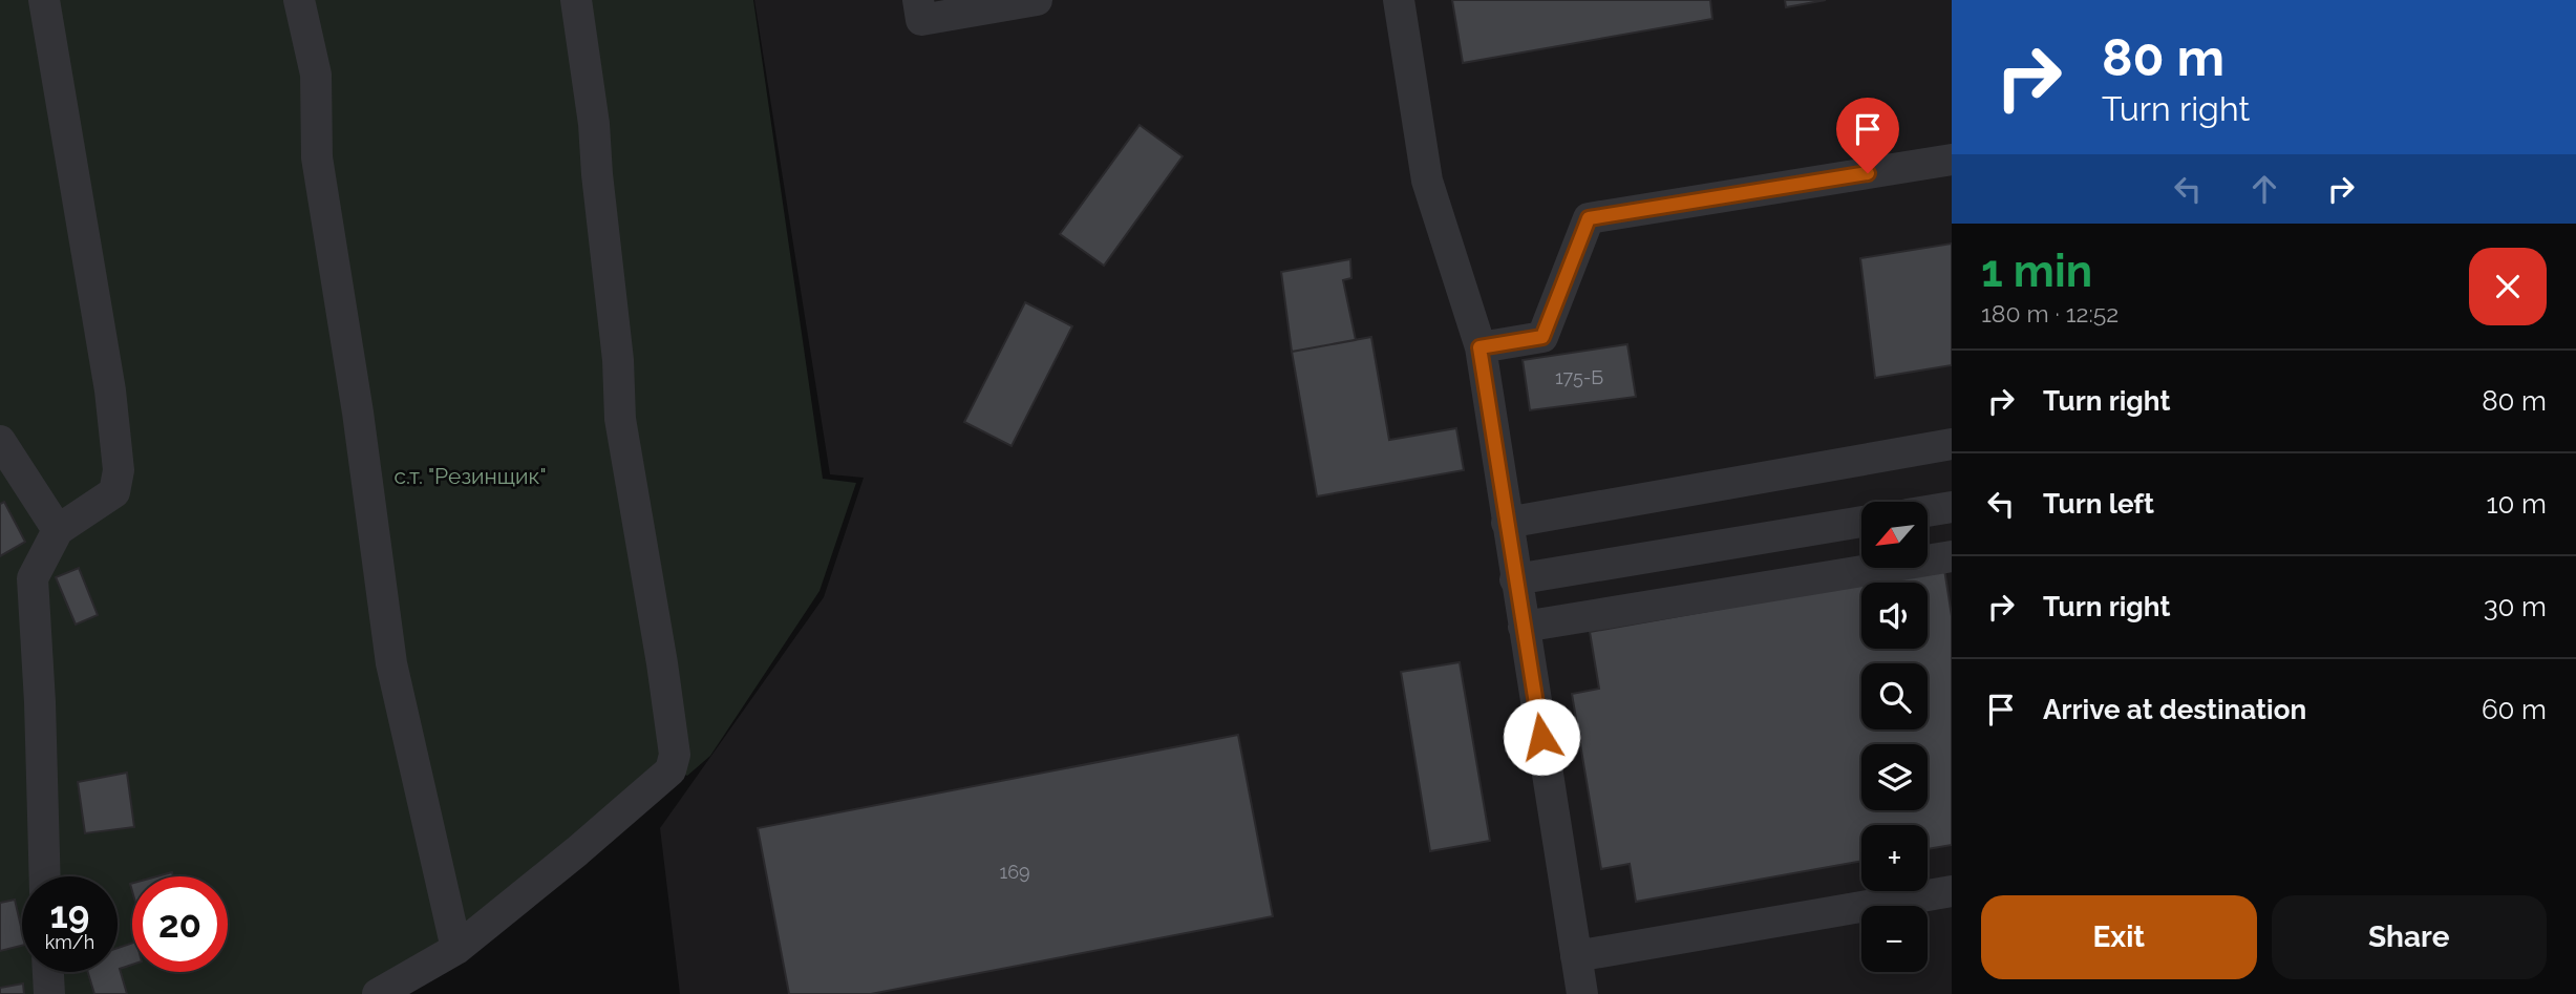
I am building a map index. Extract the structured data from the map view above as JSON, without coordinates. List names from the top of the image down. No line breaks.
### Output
{"parks":["с.т. \"Резинщик\""],"house_numbers":["175-Б","169"],"north":"bottom left","page":{"turn":["80 m","Turn right"],"heading":["1 min","180 m · 12:52"],"list":[{"name":"Turn right","value":"80 m"},{"name":"Turn left","value":"10 m"},{"name":"Turn right","value":"30 m"},{"name":"Arrive at destination","value":"60 m"}],"map_buttons":["+","−"],"speed":"19 km/h","limit":"20","buttons":["Exit","Share"]}}
